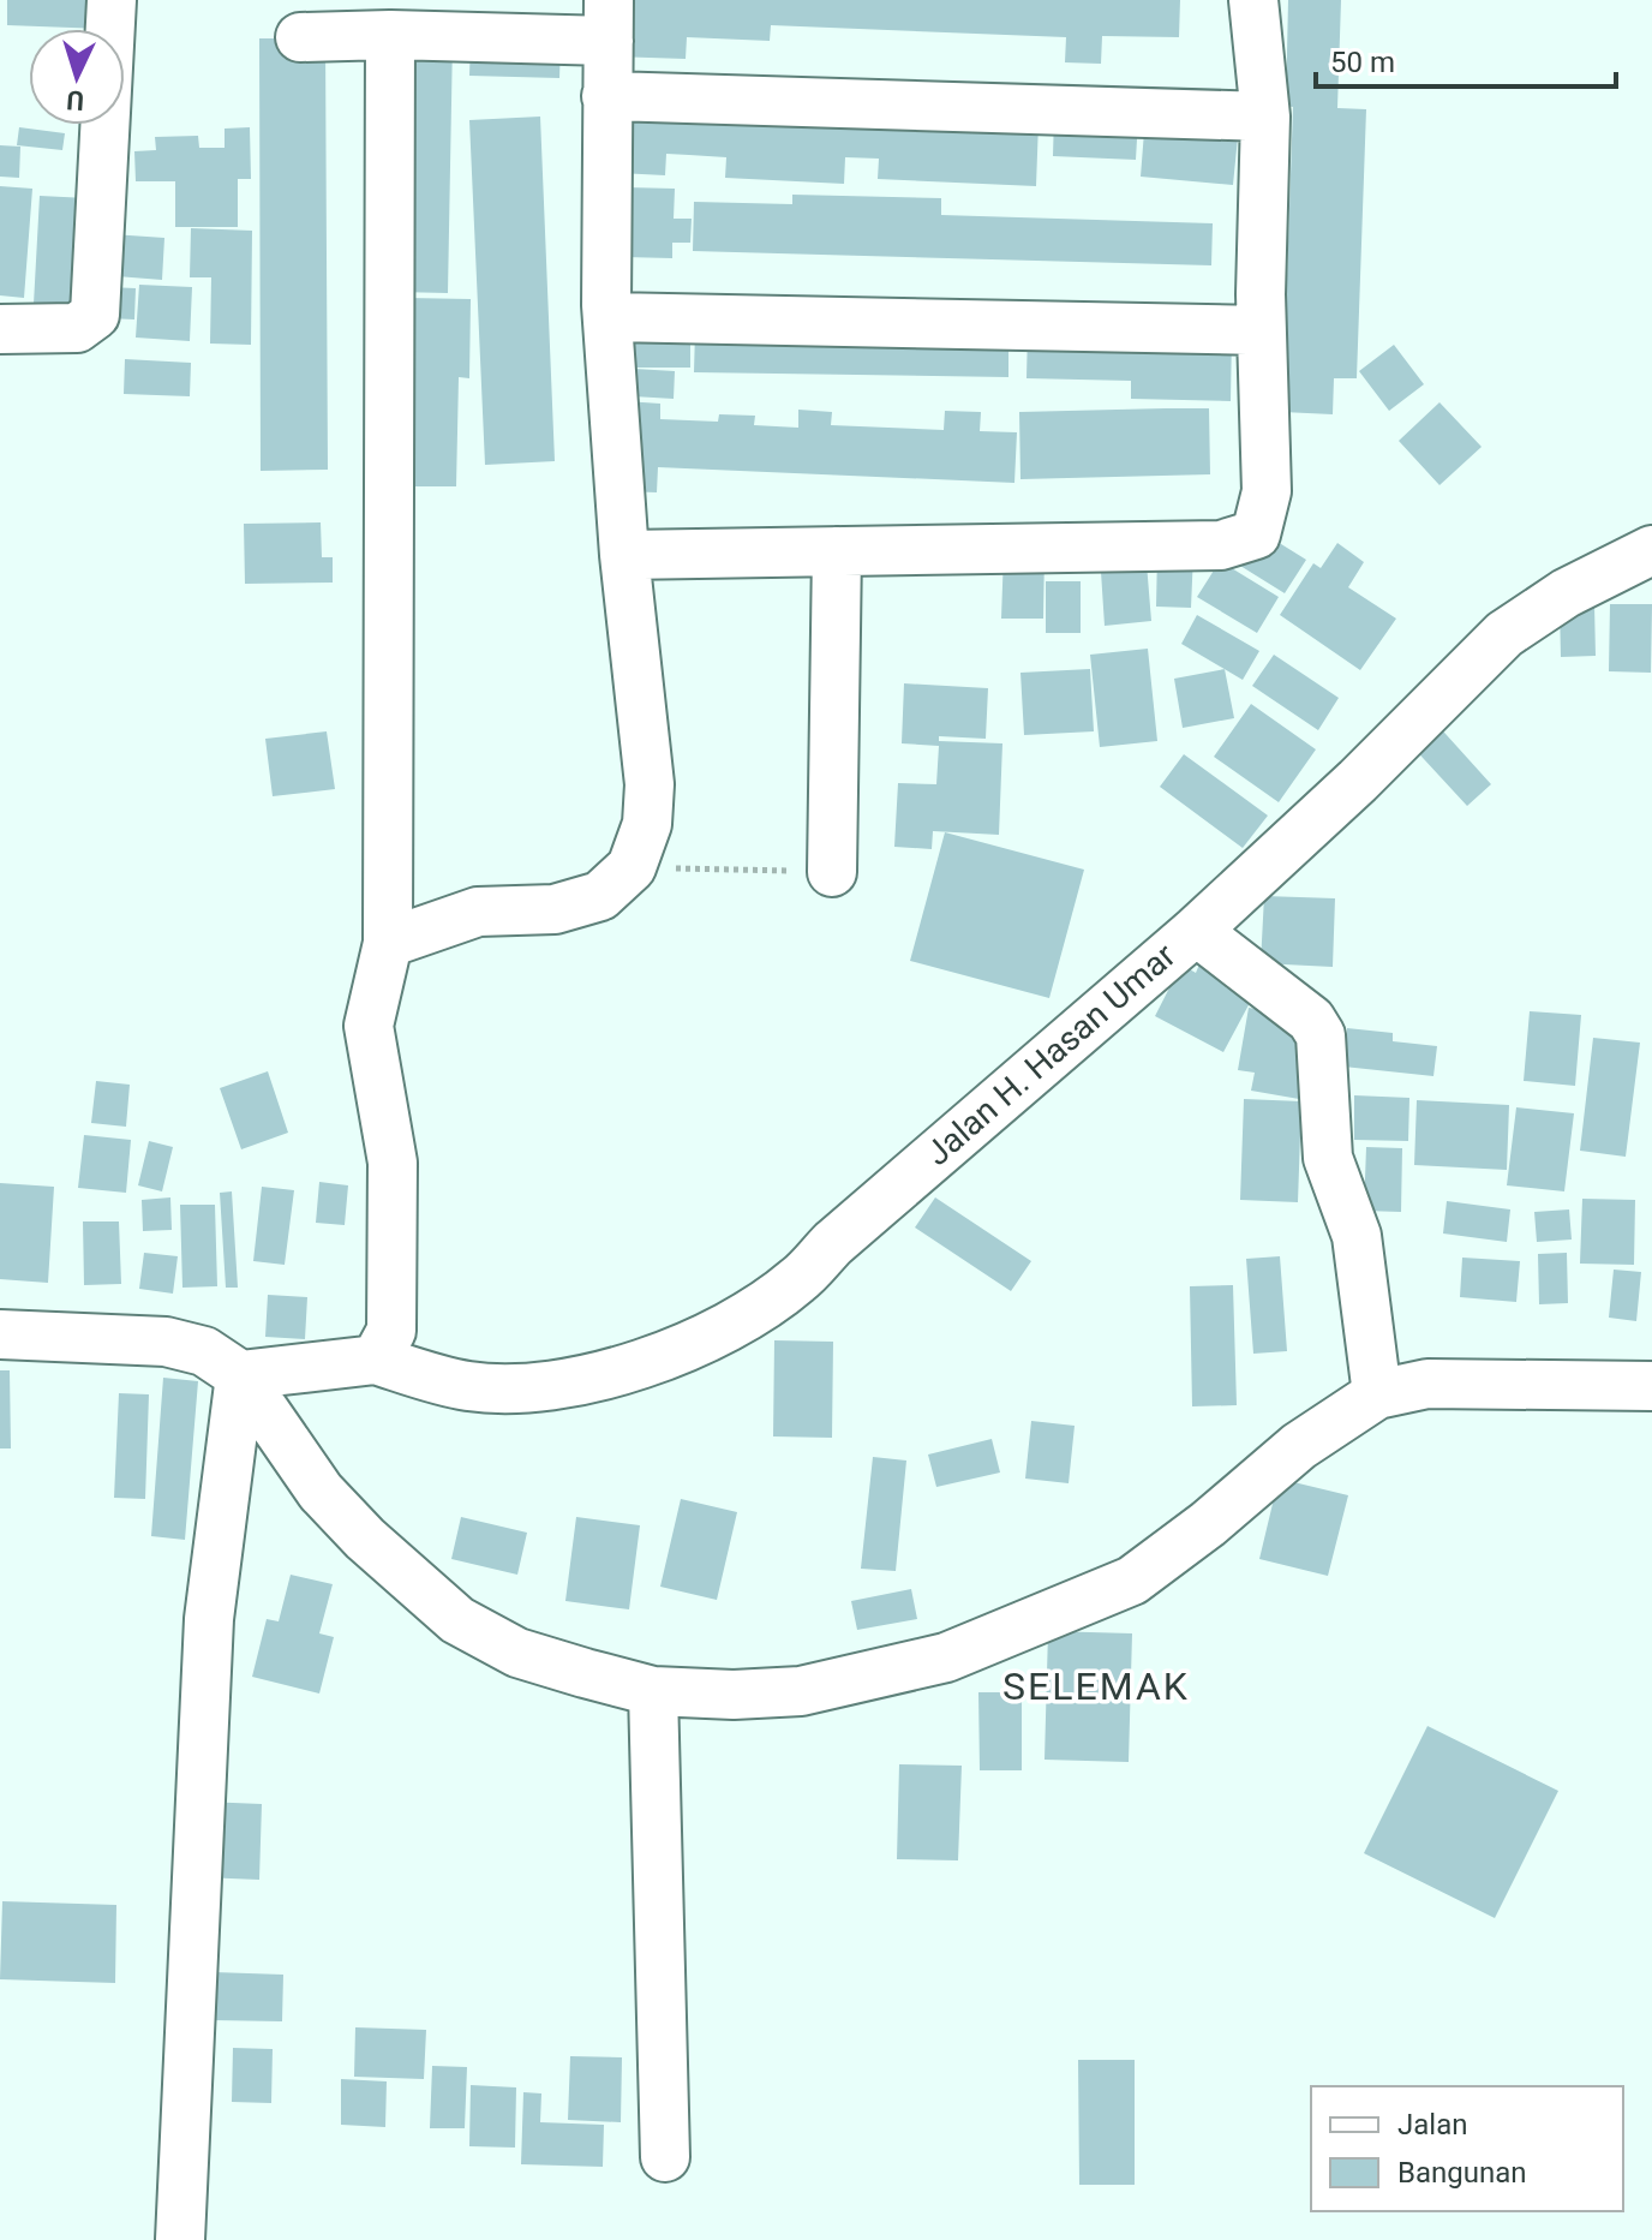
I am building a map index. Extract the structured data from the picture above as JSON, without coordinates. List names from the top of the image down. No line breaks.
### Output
{"streets":{"street":["Jalan H. Hasan Umar"]},"districts":["SELEMAK"],"legend":["Jalan","Bangunan"],"scale_bar":"50 m","north":"bottom"}
